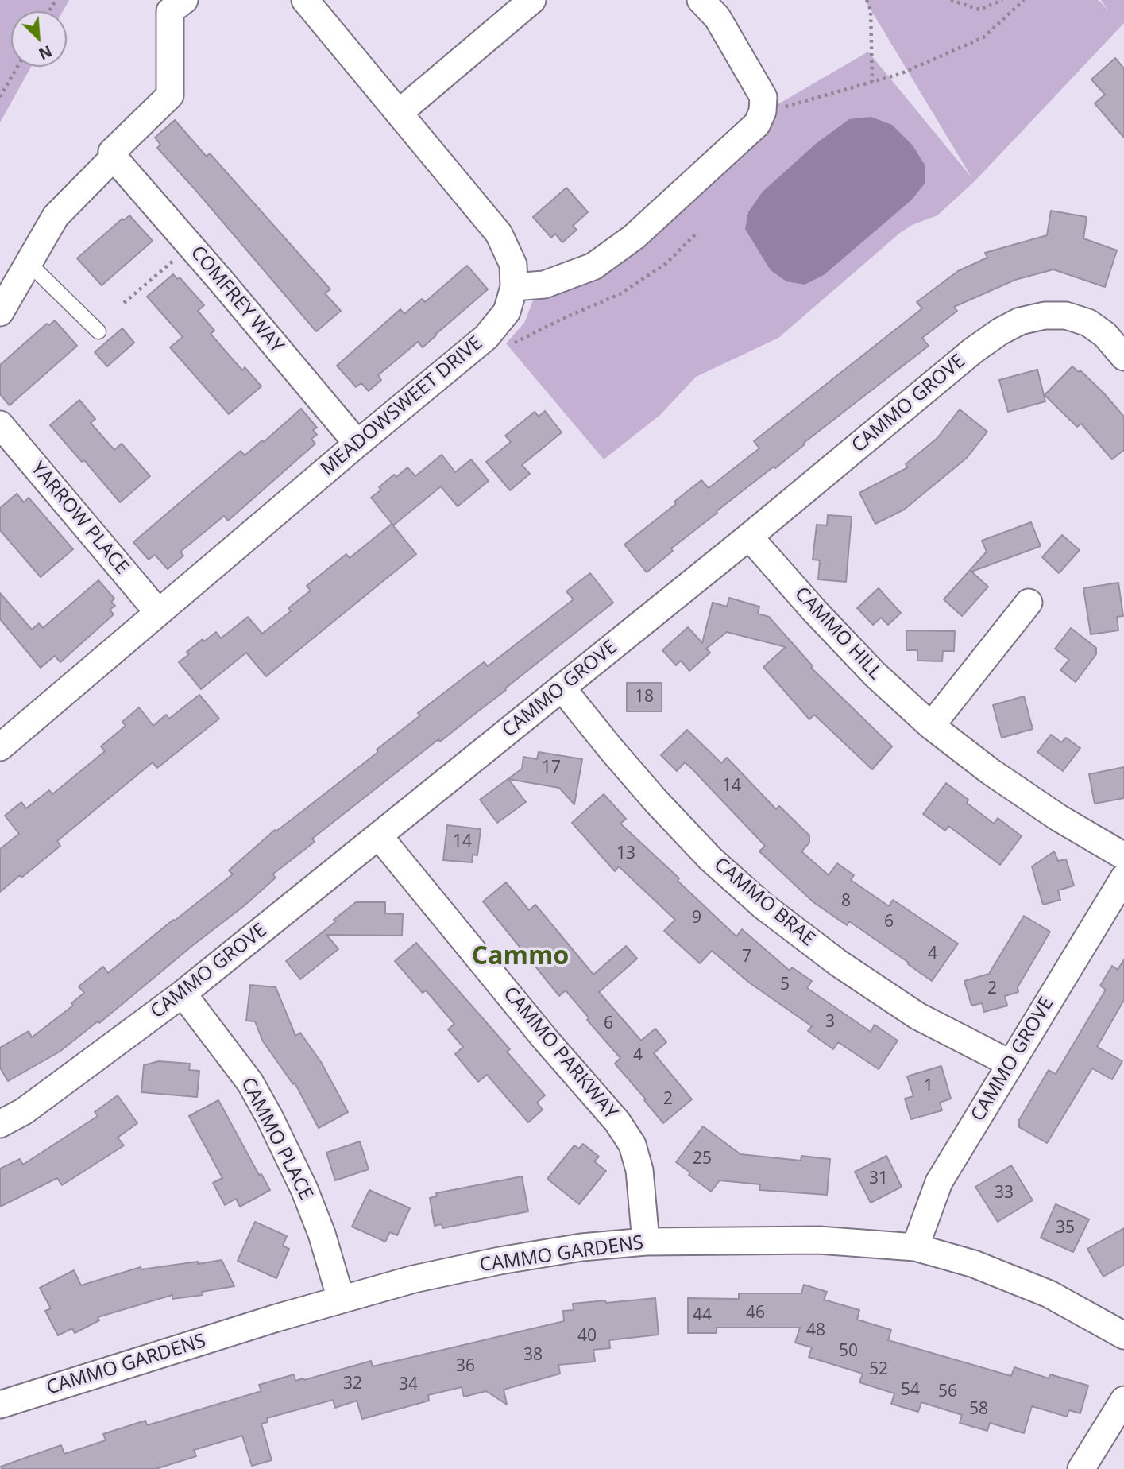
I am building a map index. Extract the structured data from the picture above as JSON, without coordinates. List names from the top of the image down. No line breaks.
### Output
{"streets":{"street":["COMFREY WAY","CAMMO GROVE","MEADOWSWEET DRIVE","YARROW PLACE","CAMMO HILL","CAMMO BRAE","CAMMO PARKWAY","CAMMO PLACE","CAMMO GARDENS"]},"crossings":[["COMFREY WAY","MEADOWSWEET DRIVE"],["CAMMO GROVE","CAMMO HILL"],["CAMMO GROVE","CAMMO BRAE"],["CAMMO GROVE","CAMMO PARKWAY"],["CAMMO GROVE","CAMMO PLACE"],["CAMMO GROVE","CAMMO GARDENS"],["MEADOWSWEET DRIVE","YARROW PLACE"],["CAMMO PARKWAY","CAMMO GARDENS"],["CAMMO PLACE","CAMMO GARDENS"]],"districts":["Cammo"],"house_numbers":["18","17","14","14","13","8","9","6","4","7","5","2","3","6","4","1","2","25","31","33","35","46","44","48","40","50","38","36","52","32","34","54","56","58"],"north":"bottom right"}
